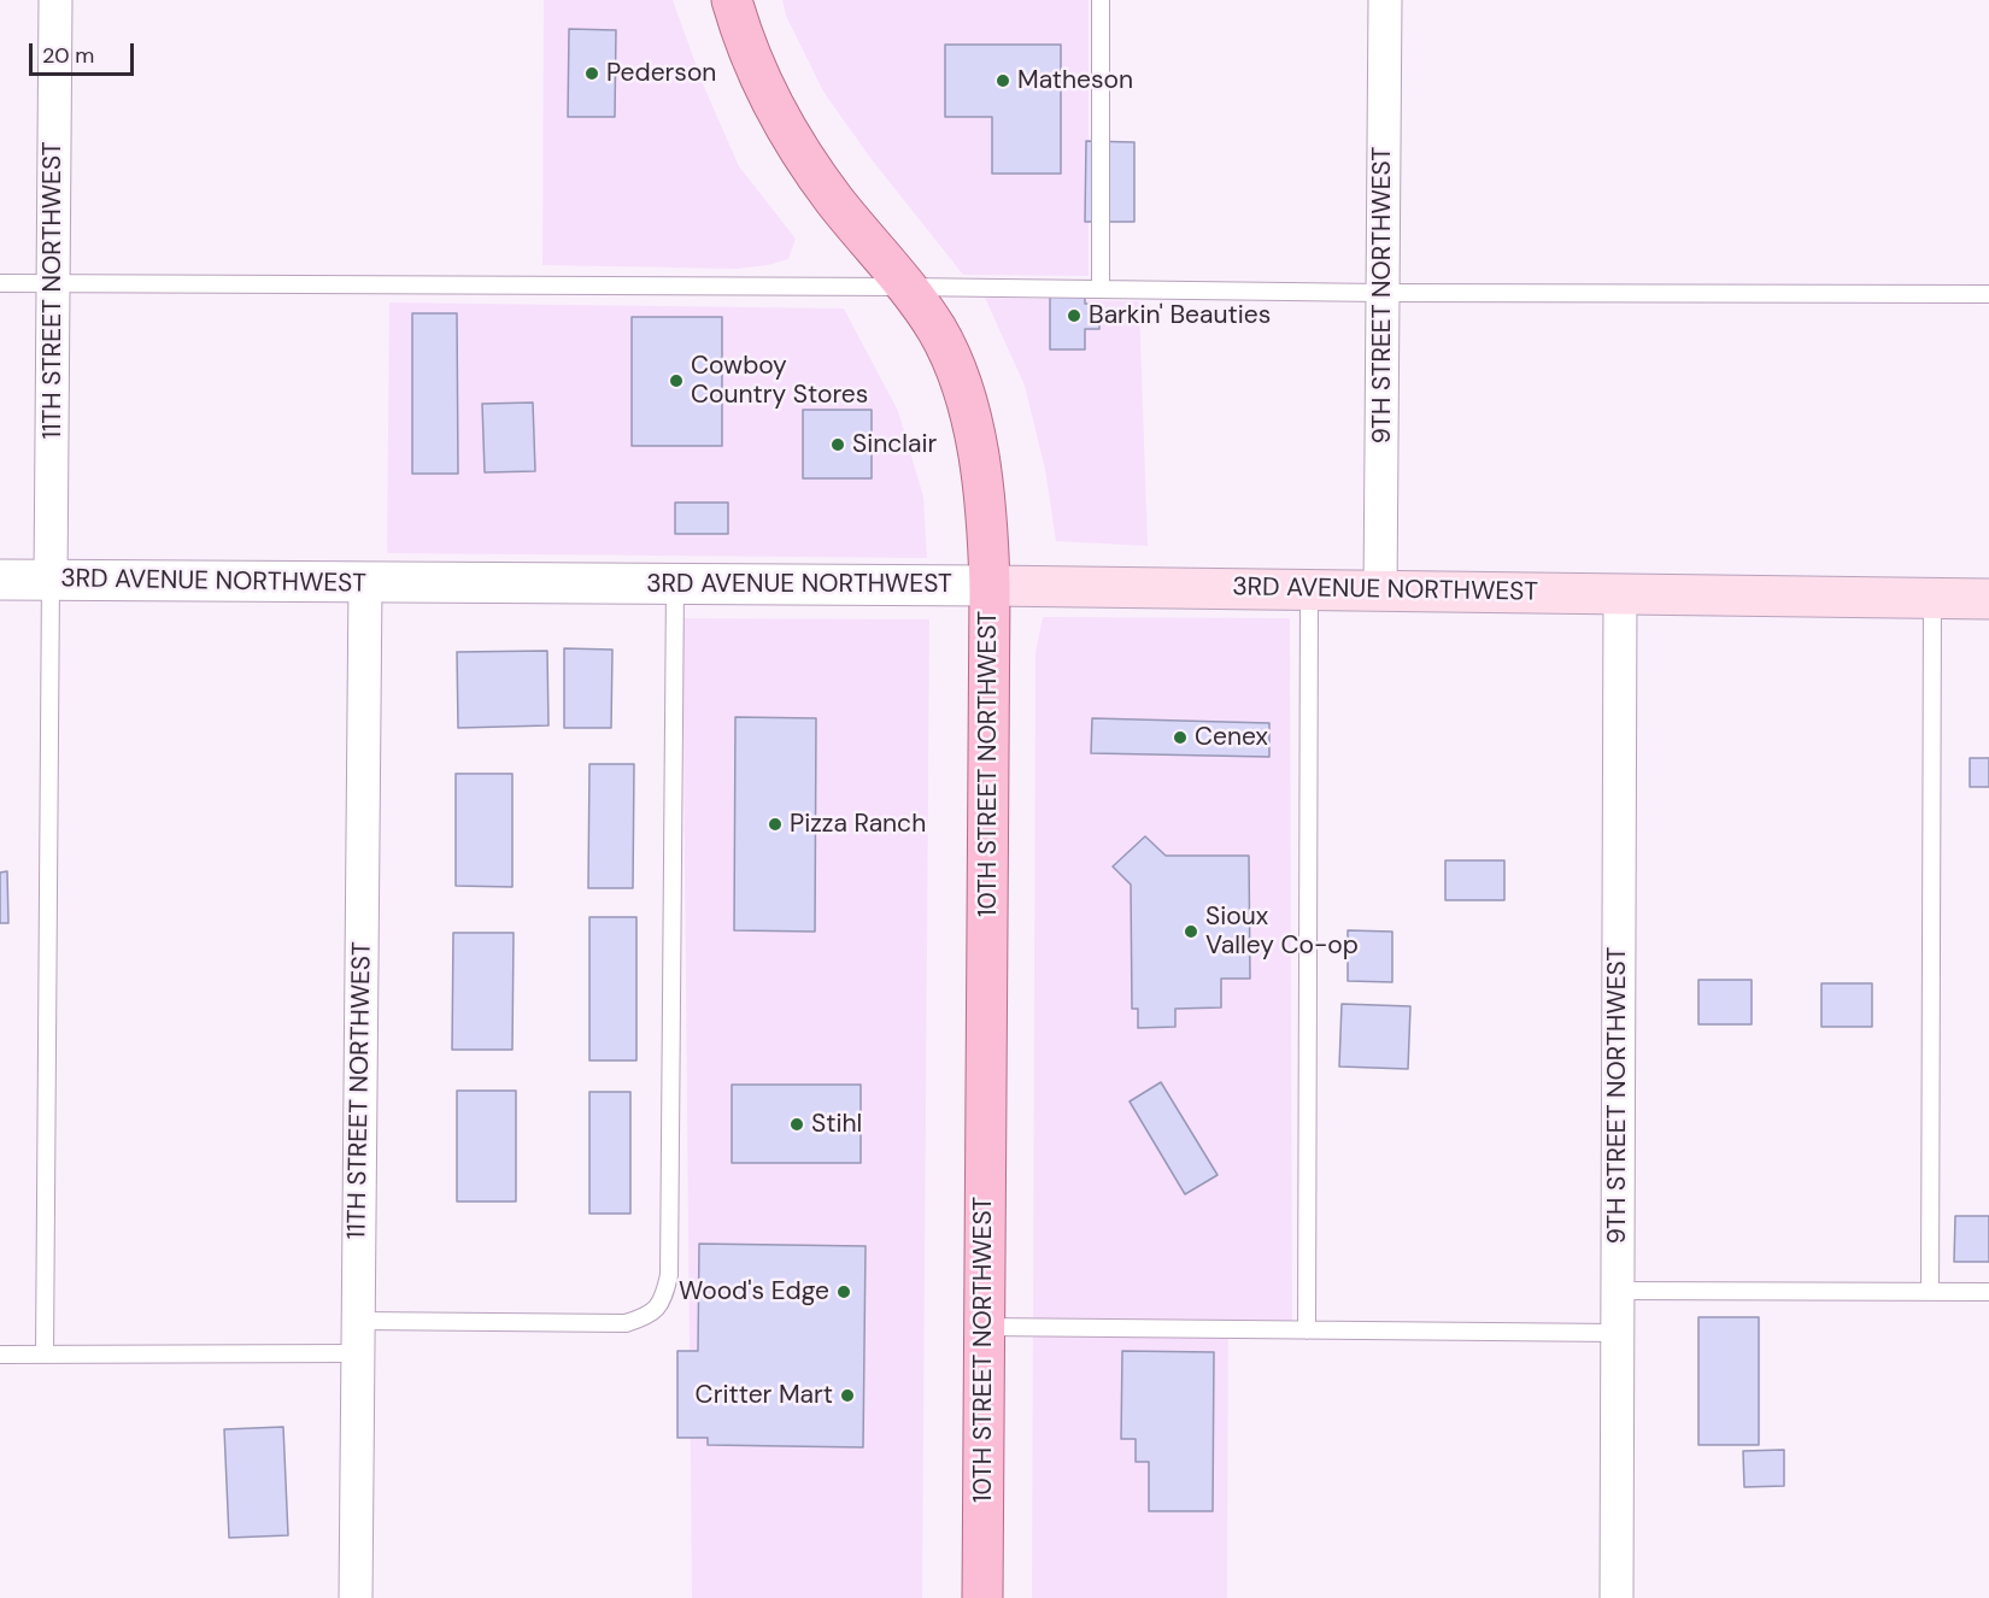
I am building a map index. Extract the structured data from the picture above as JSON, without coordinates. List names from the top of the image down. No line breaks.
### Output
{"streets":{"main road":["3RD AVENUE NORTHWEST","10TH STREET NORTHWEST"],"street":["11TH STREET NORTHWEST","9TH STREET NORTHWEST"]},"crossings":[["11TH STREET NORTHWEST","3RD AVENUE NORTHWEST"],["9TH STREET NORTHWEST","3RD AVENUE NORTHWEST"],["3RD AVENUE NORTHWEST","10TH STREET NORTHWEST"]],"places":["Pederson","Matheson","Barkin' Beauties","Cowboy Country Stores","Sinclair","Cenex","Pizza Ranch","Sioux Valley Co-op","Stihl","Wood's Edge","Critter Mart"],"scale_bar":"20 m"}
